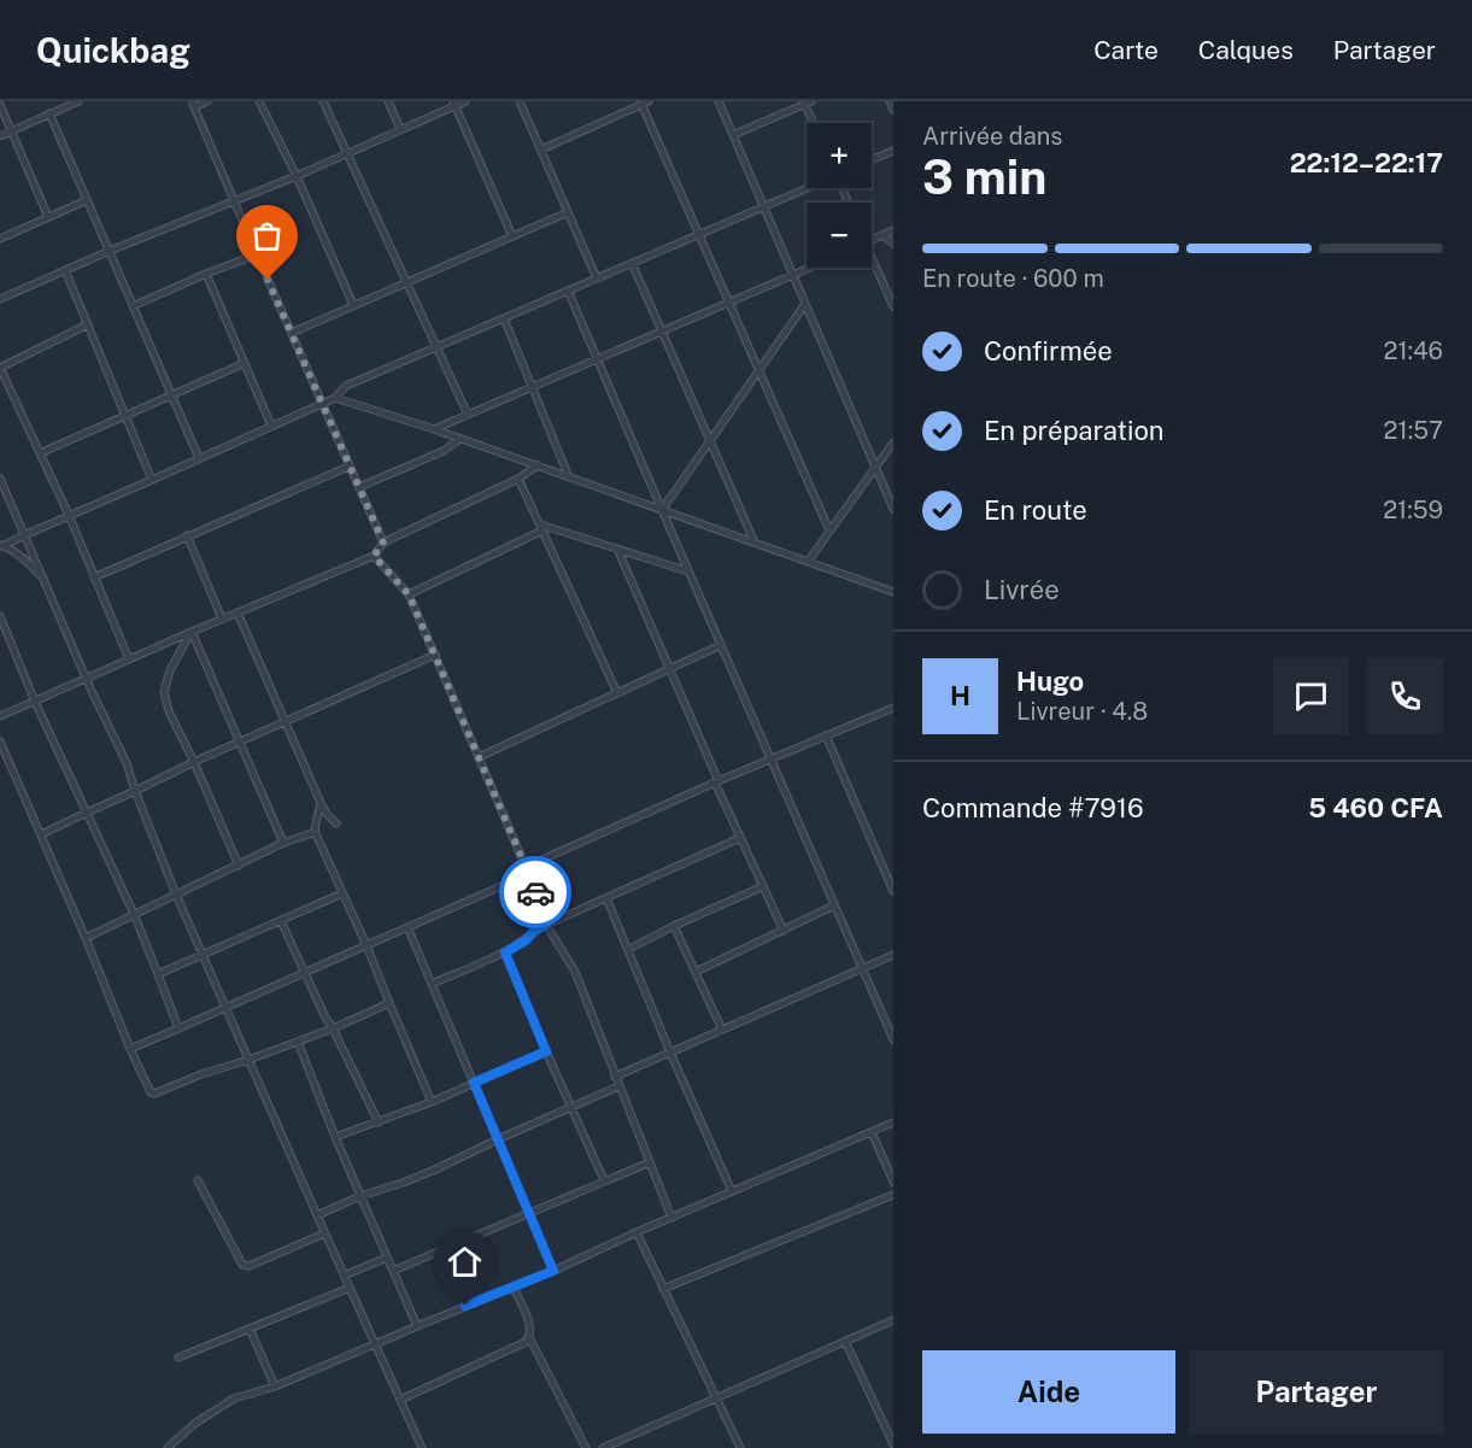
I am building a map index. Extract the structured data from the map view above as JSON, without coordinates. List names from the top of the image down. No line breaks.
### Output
{"page":{"header":"Quickbag","nav":["Carte","Calques","Partager"],"heading":["3 min","Arrivée dans","22:12–22:17"],"panel":["Hugo","Livreur · 4.8","Commande #7916","5 460 CFA"],"map_buttons":["+","−"],"bar":"En route · 600 m","list":[["Confirmée","21:46"],["En préparation","21:57"],["En route","21:59"],"Livrée"],"round":"H","buttons":["Aide","Partager"]}}
